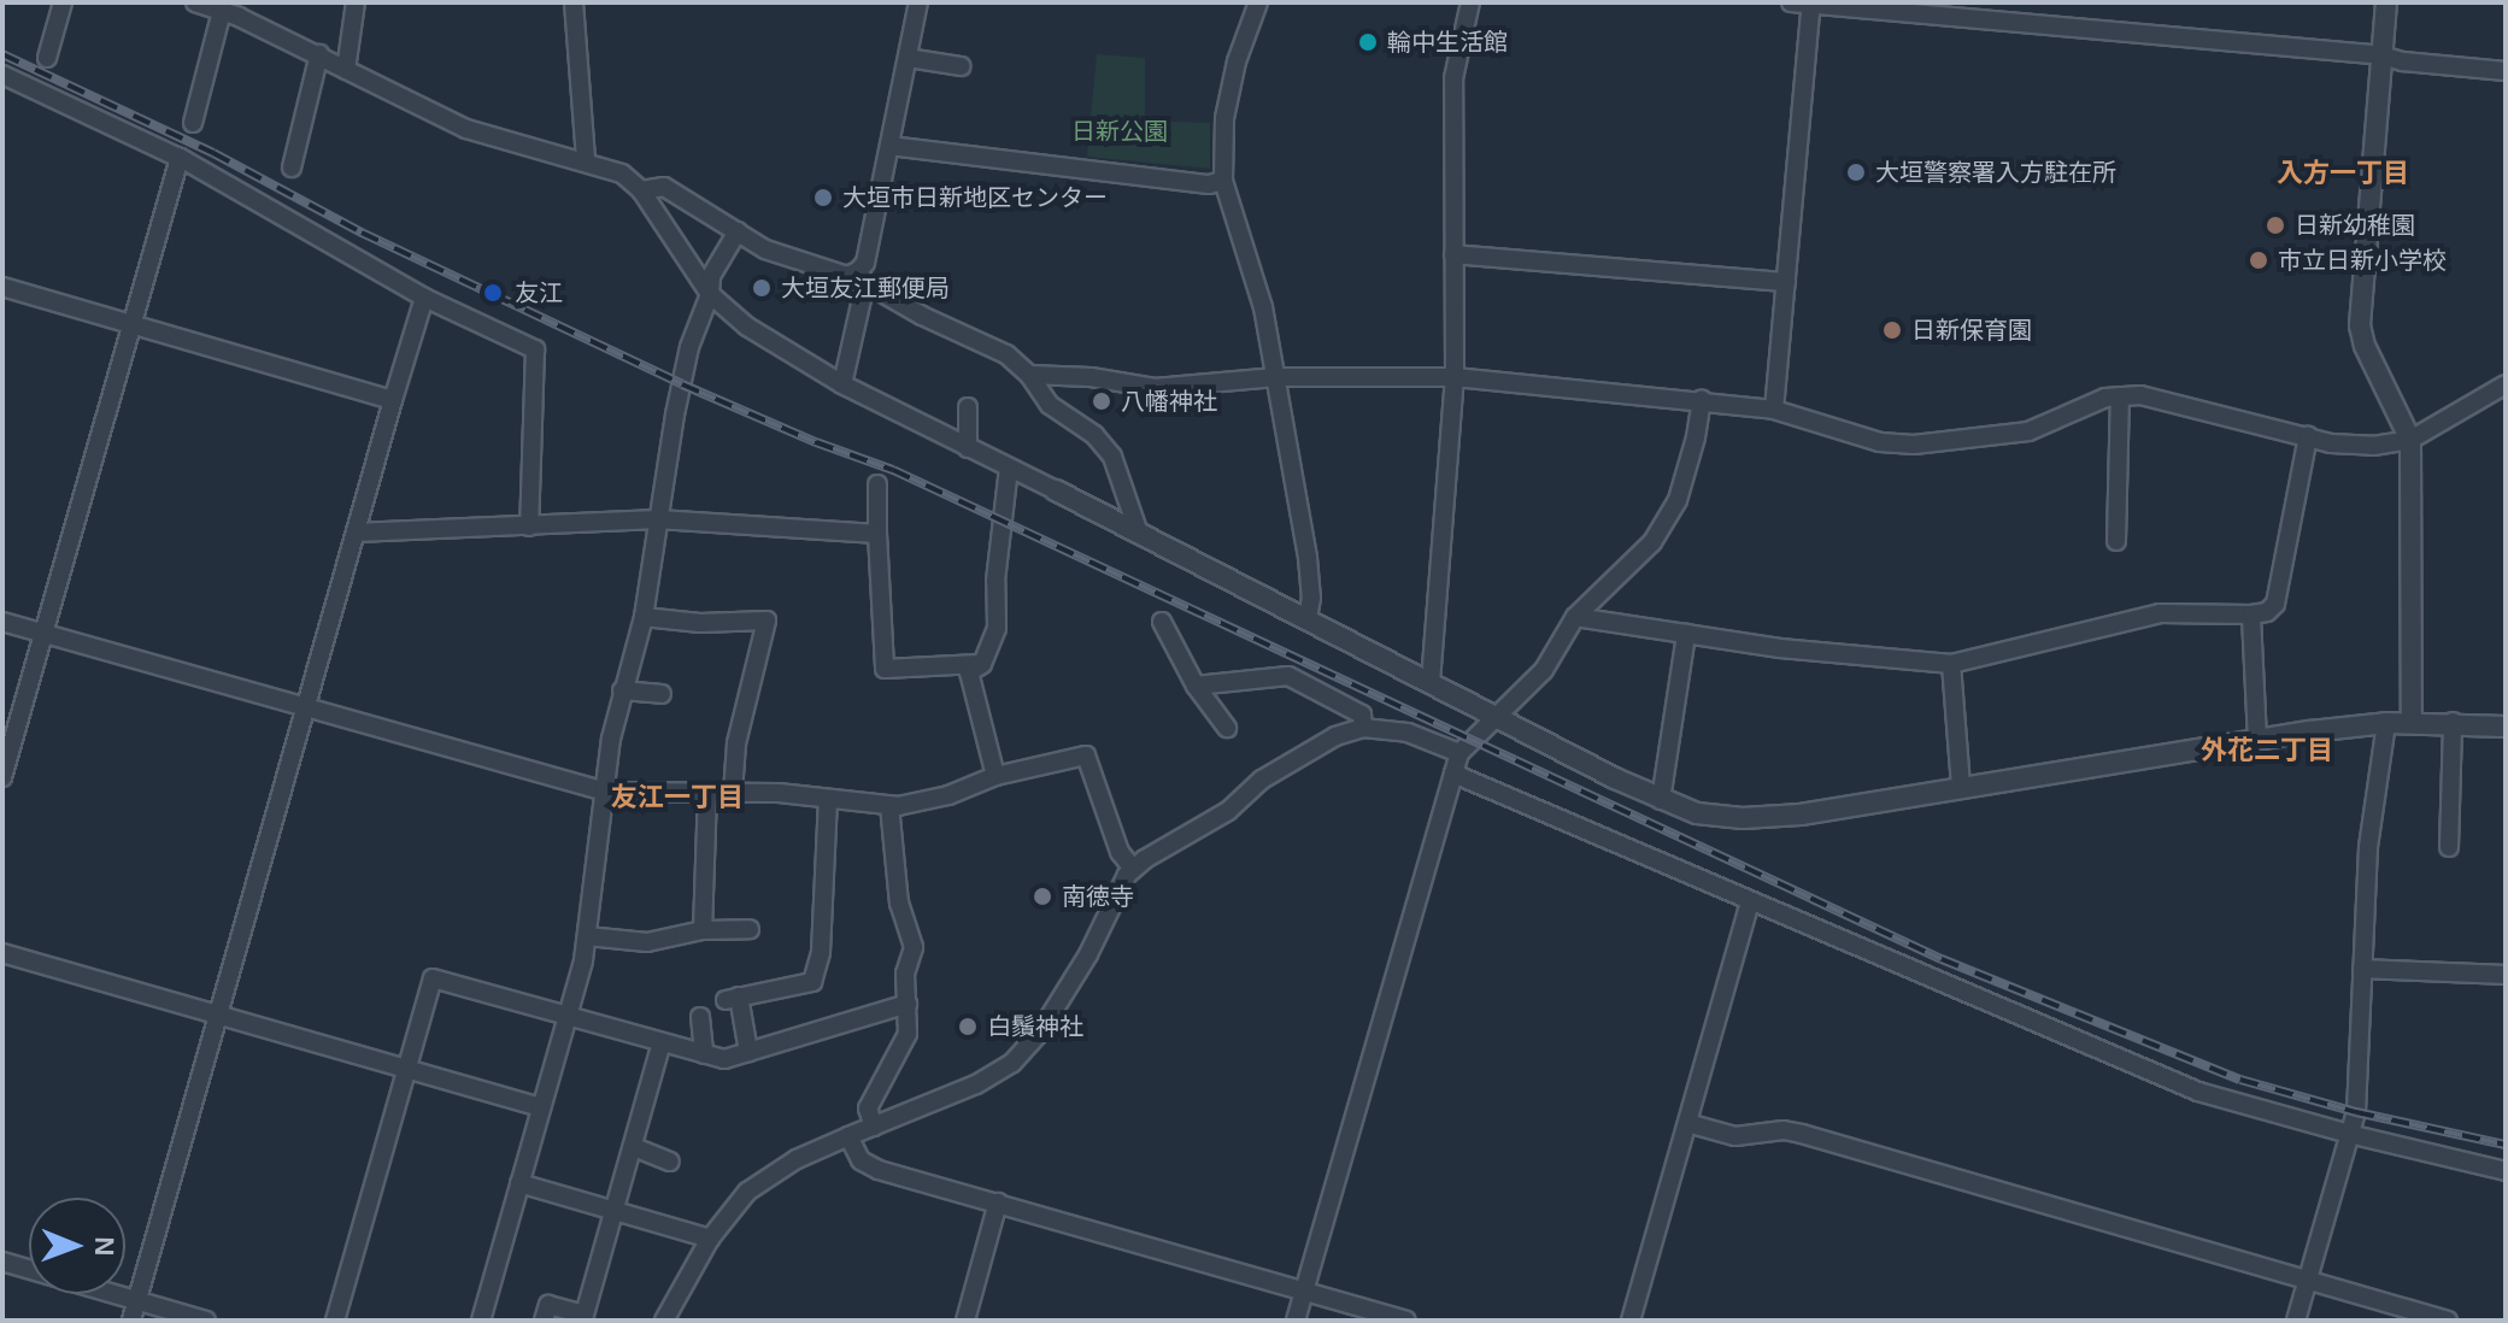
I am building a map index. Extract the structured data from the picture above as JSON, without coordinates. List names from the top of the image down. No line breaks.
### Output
{"districts":["入方一丁目","外花二丁目","友江一丁目"],"parks":["日新公園"],"places":["輪中生活館","大垣警察署入方駐在所","大垣市日新地区センター","日新幼稚園","市立日新小学校","大垣友江郵便局","友江","日新保育園","八幡神社","南徳寺","白鬚神社"],"north":"right"}
